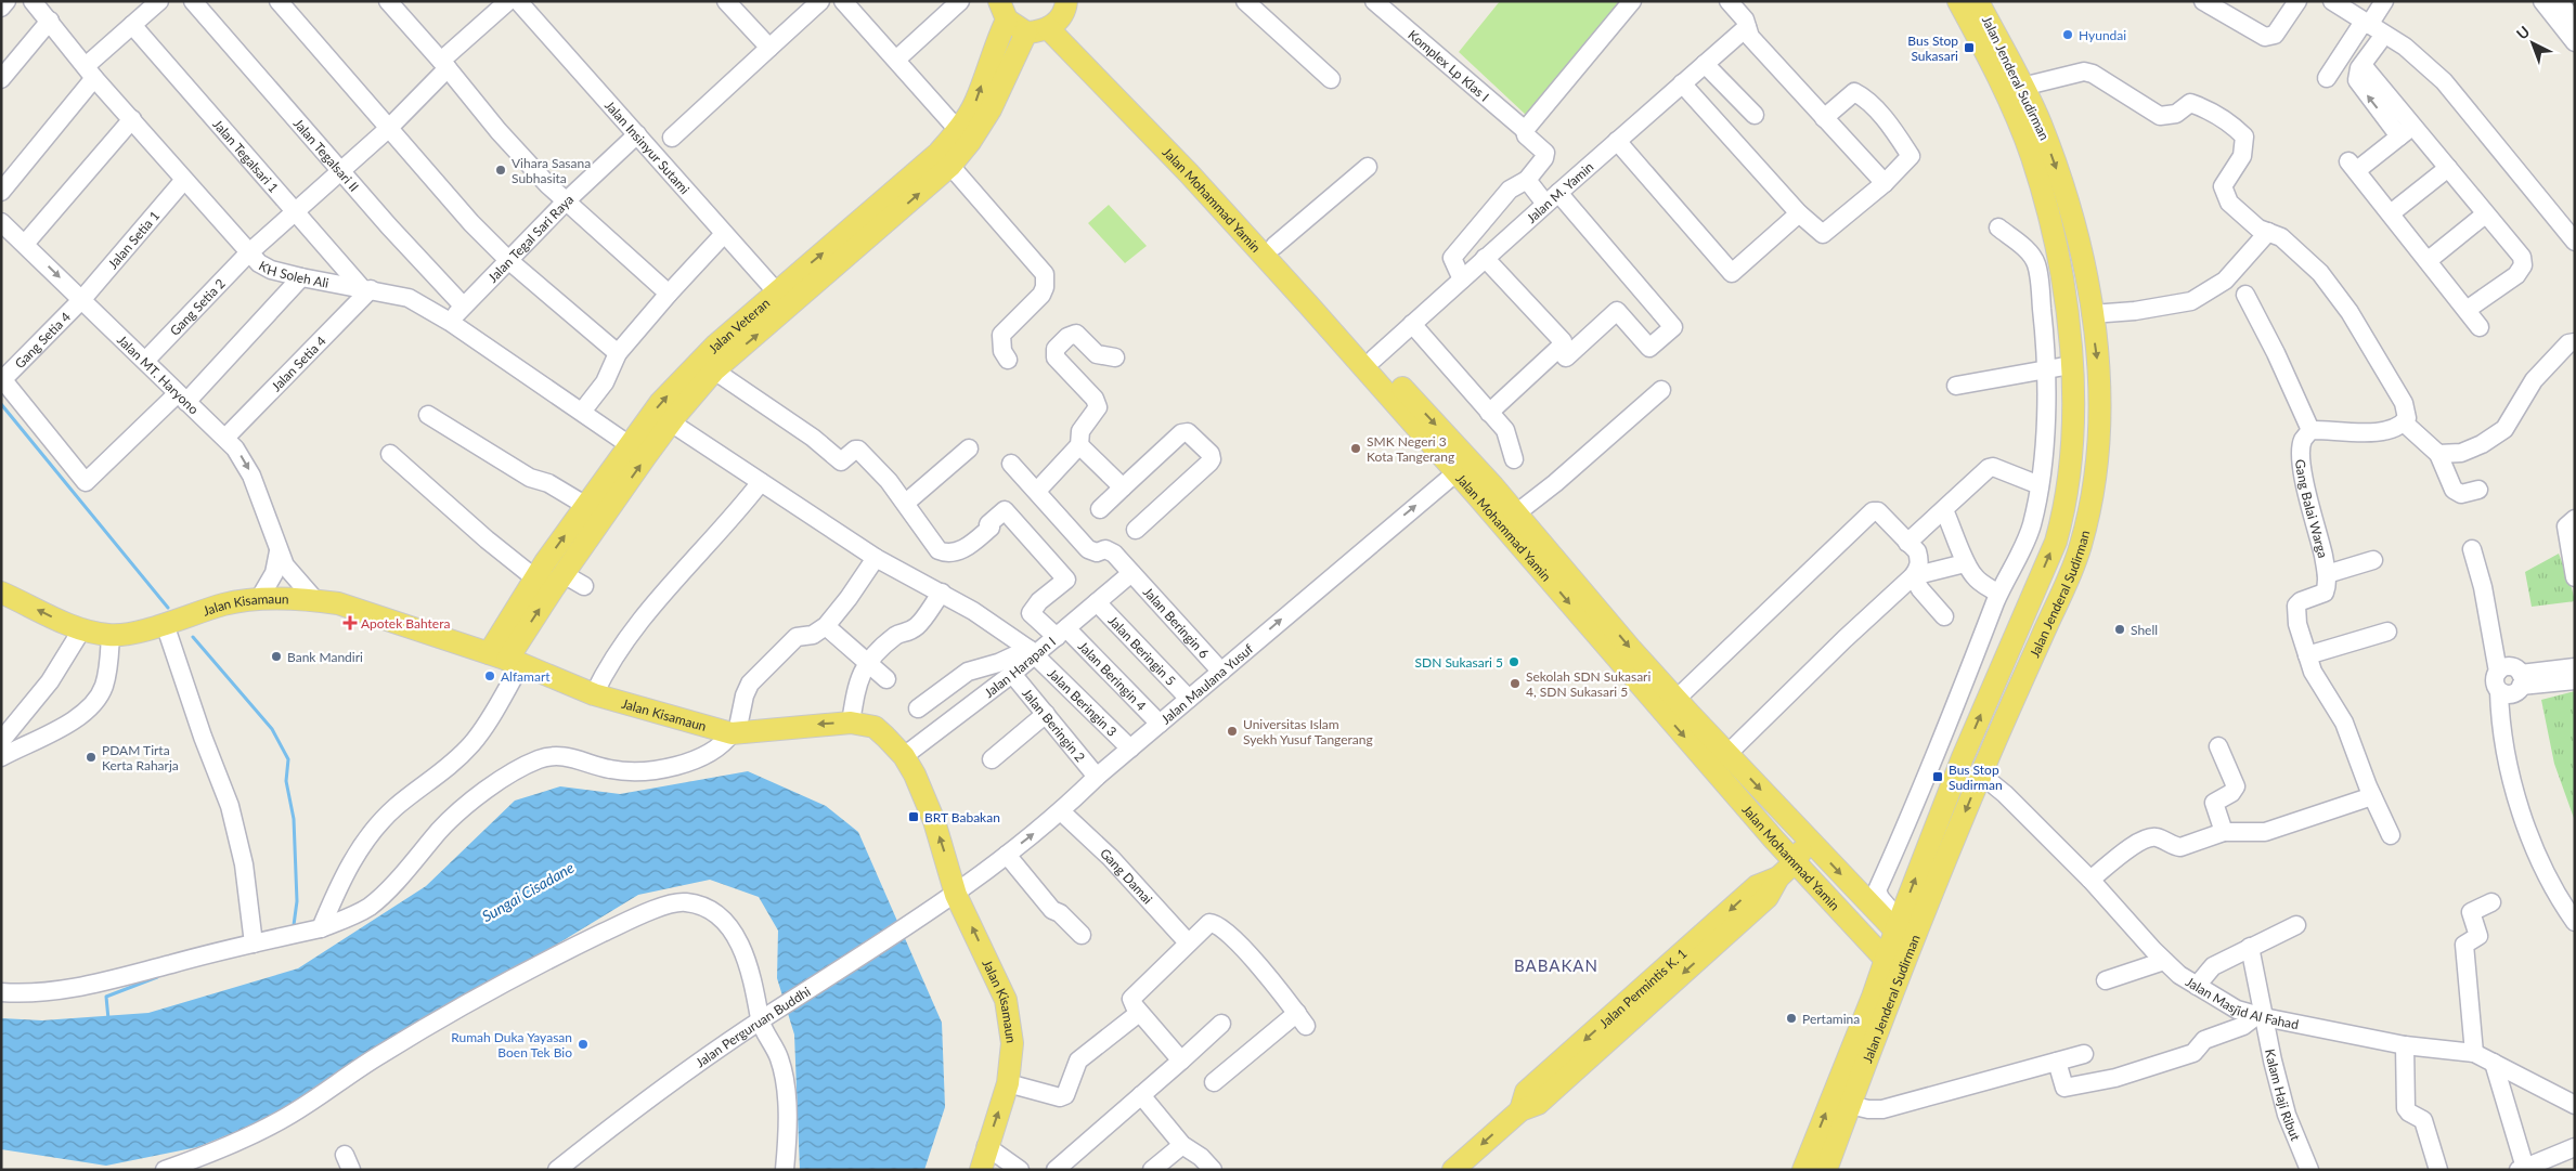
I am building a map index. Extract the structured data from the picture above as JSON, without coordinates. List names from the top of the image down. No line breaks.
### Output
{"streets":{"main road":["Jalan Jenderal Sudirman","Jalan Mohammad Yamin","Jalan Veteran","Jalan Kisamaun","Jalan Permintis K. 1"],"street":["Komplex Lp Klas I","Jalan Insinyur Sutami","Jalan Tegalsari II","Jalan Tegalsari 1","Jalan M. Yamin","Jalan Tegal Sari Raya","Jalan Setia 1","KH Soleh Ali","Gang Setia 2","Gang Setia 4","Jalan Setia 4","Jalan MT. Haryono","Gang Balai Warga","Jalan Beringin 6","Jalan Beringin 5","Jalan Harapan I","Jalan Beringin 4","Jalan Maulana Yusuf","Jalan Beringin 3","Jalan Beringin 2","Gang Damai","Jalan Masjid Al Fahad","Jalan Perguruan Buddhi","Kalam Haji Ribut"]},"crossings":[["Jalan Jenderal Sudirman","Jalan Mohammad Yamin"],["Jalan Jenderal Sudirman","Jalan Masjid Al Fahad"],["Jalan Insinyur Sutami","Jalan Tegal Sari Raya"],["Jalan Insinyur Sutami","Jalan Veteran"],["Jalan Tegalsari II","Jalan Tegal Sari Raya"],["Jalan Tegalsari II","Gang Setia 2"],["Jalan Tegalsari 1","KH Soleh Ali"],["Jalan Tegalsari 1","Gang Setia 2"],["Jalan Tegalsari 1","Jalan Setia 4"],["Jalan M. Yamin","Jalan Mohammad Yamin"],["Jalan Mohammad Yamin","Jalan Maulana Yusuf"],["Jalan Mohammad Yamin","Jalan Permintis K. 1"],["Jalan Tegal Sari Raya","KH Soleh Ali"],["Jalan Setia 1","KH Soleh Ali"],["Jalan Setia 1","Gang Setia 4"],["Jalan Setia 1","Jalan MT. Haryono"],["KH Soleh Ali","Gang Setia 2"],["KH Soleh Ali","Jalan Veteran"],["KH Soleh Ali","Jalan Setia 4"],["Gang Setia 2","Jalan MT. Haryono"],["Jalan Veteran","Jalan Kisamaun"],["Jalan Veteran","Jalan Beringin 3"],["Gang Setia 4","Jalan MT. Haryono"],["Jalan Setia 4","Jalan MT. Haryono"],["Jalan MT. Haryono","Jalan Kisamaun"],["Jalan Kisamaun","Jalan Harapan I"],["Jalan Kisamaun","Jalan Maulana Yusuf"],["Jalan Kisamaun","Jalan Perguruan Buddhi"],["Jalan Beringin 6","Jalan Harapan I"],["Jalan Beringin 6","Jalan Maulana Yusuf"],["Jalan Beringin 5","Jalan Harapan I"],["Jalan Beringin 5","Jalan Maulana Yusuf"],["Jalan Harapan I","Jalan Beringin 4"],["Jalan Harapan I","Jalan Beringin 3"],["Jalan Harapan I","Jalan Beringin 2"],["Jalan Beringin 4","Jalan Maulana Yusuf"],["Jalan Maulana Yusuf","Jalan Beringin 3"],["Jalan Maulana Yusuf","Jalan Beringin 2"],["Jalan Maulana Yusuf","Gang Damai"],["Jalan Maulana Yusuf","Jalan Perguruan Buddhi"],["Jalan Masjid Al Fahad","Kalam Haji Ribut"]],"one_way":["Jalan Mohammad Yamin","Jalan MT. Haryono","Jalan Kisamaun","Jalan Maulana Yusuf","Jalan Permintis K. 1"],"districts":["BABAKAN"],"water":["Sungai Cisadane"],"places":{"other":["Hyundai","Vihara Sasana Subhasita","SMK Negeri 3 Kota Tangerang","Shell","Bank Mandiri","SDN Sukasari 5","Alfamart","Sekolah SDN Sukasari 4, SDN Sukasari 5","Universitas Islam Syekh Yusuf Tangerang","PDAM Tirta Kerta Raharja","Pertamina","Rumah Duka Yayasan Boen Tek Bio"],"transit":["Bus Stop Sukasari","Bus Stop Sudirman","BRT Babakan"],"health":["Apotek Bahtera"]},"north":"top left"}
